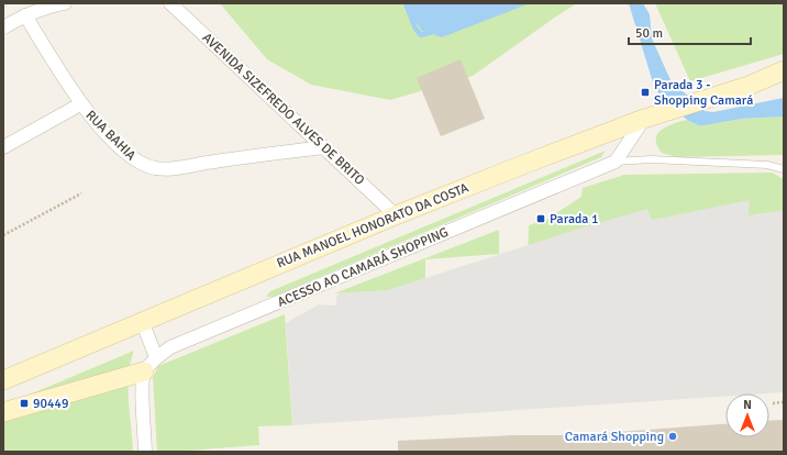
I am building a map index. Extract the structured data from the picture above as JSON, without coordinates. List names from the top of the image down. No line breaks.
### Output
{"streets":{"street":["AVENIDA SIZEFREDO ALVES DE BRITO","RUA BAHIA","RUA MANOEL HONORATO DA COSTA","ACESSO AO CAMARÁ SHOPPING"]},"crossings":[["AVENIDA SIZEFREDO ALVES DE BRITO","RUA BAHIA"],["AVENIDA SIZEFREDO ALVES DE BRITO","RUA MANOEL HONORATO DA COSTA"]],"places":{"transit":["Parada 3 - Shopping Camará","Parada 1","90449"],"other":["Camará Shopping"]},"scale_bar":"50 m","north":"top"}
